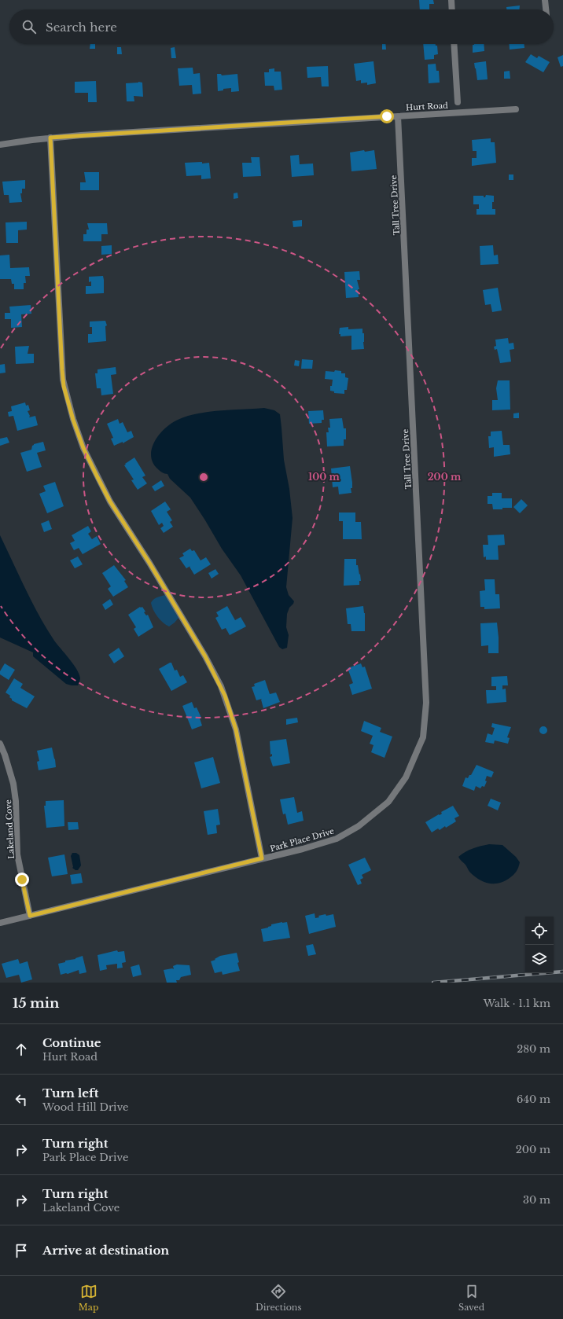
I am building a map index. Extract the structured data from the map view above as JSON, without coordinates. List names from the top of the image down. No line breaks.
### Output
{"streets":{"street":["Hurt Road","Tall Tree Drive","Lakeland Cove","Park Place Drive"]},"crossings":[["Hurt Road","Tall Tree Drive"],["Tall Tree Drive","Park Place Drive"],["Lakeland Cove","Park Place Drive"]],"page":{"search":"Search here","heading":["15 min","Walk · 1.1 km"],"list":[["Continue","Hurt Road","280 m"],["Turn left","Wood Hill Drive","640 m"],["Turn right","Park Place Drive","200 m"],["Turn right","Lakeland Cove","30 m"],"Arrive at destination"],"nav":["Map","Directions","Saved"]},"rings":["100 m","200 m"]}
